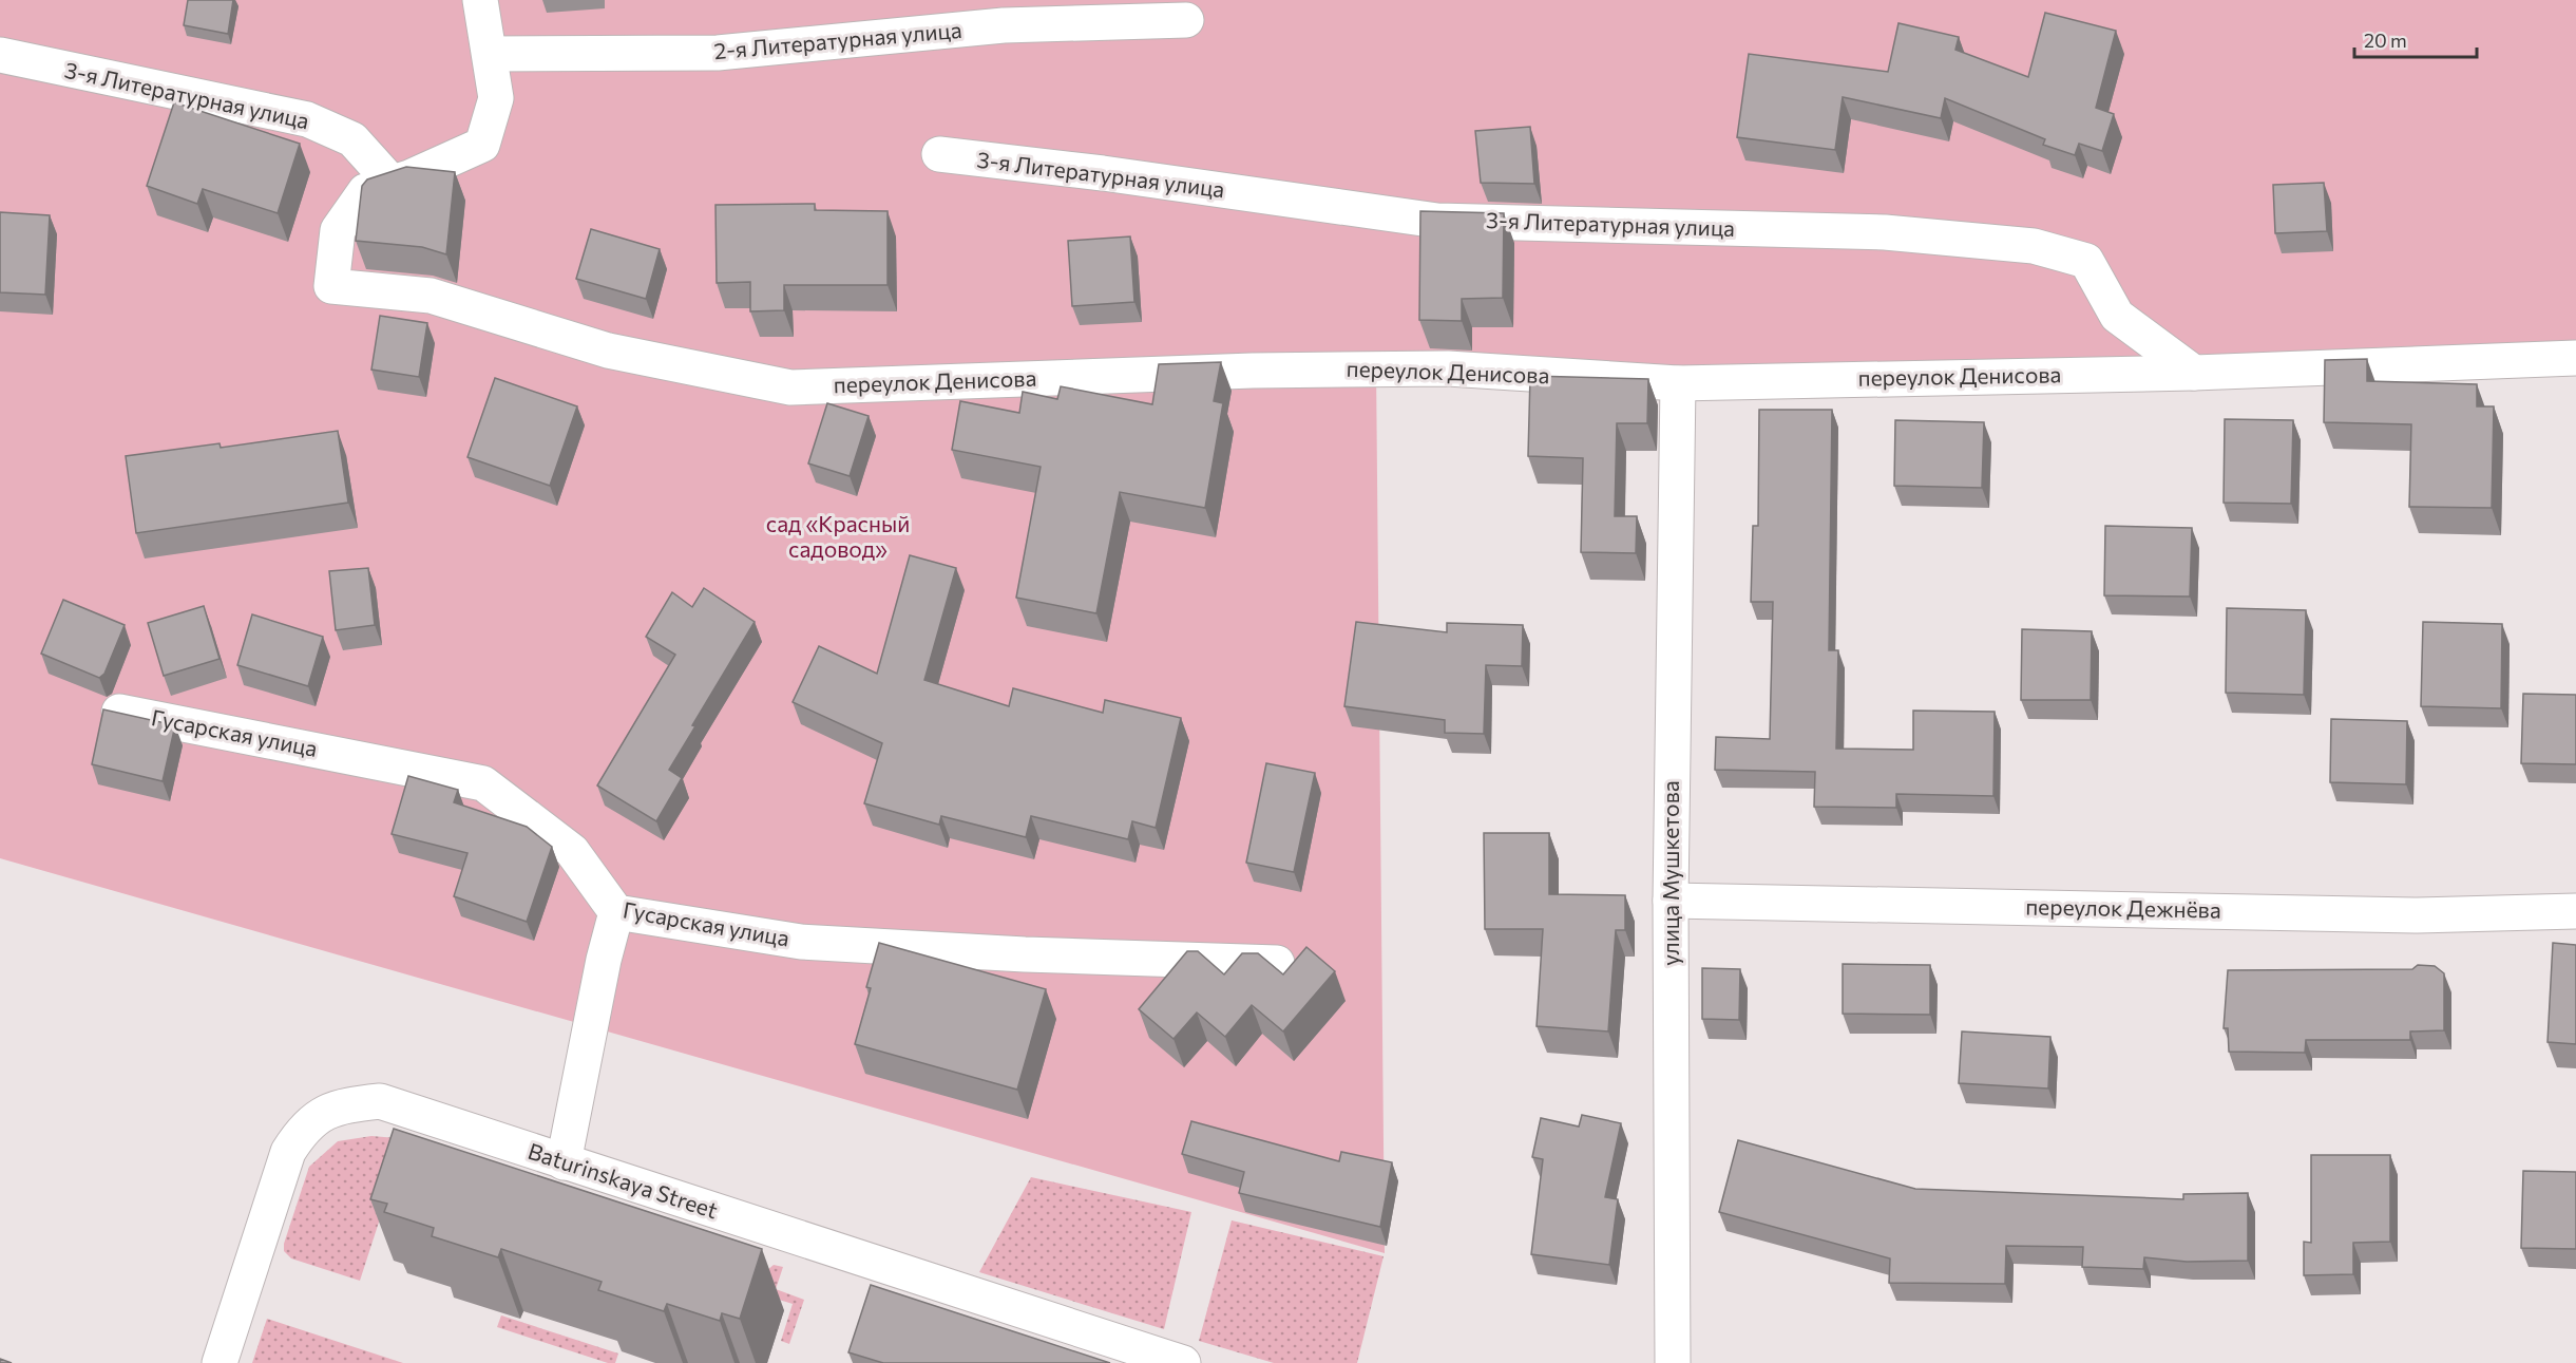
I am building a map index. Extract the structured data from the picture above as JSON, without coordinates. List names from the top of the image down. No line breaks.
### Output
{"streets":{"street":["2-я Литературная улица","3-я Литературная улица","переулок Денисова","Гусарская улица","улица Мушкетова","переулок Дежнёва","Baturinskaya Street"]},"crossings":[["3-я Литературная улица","переулок Денисова"],["переулок Денисова","улица Мушкетова"],["улица Мушкетова","переулок Дежнёва"]],"parks":["сад «Красный садовод»"],"scale_bar":"20 m"}
